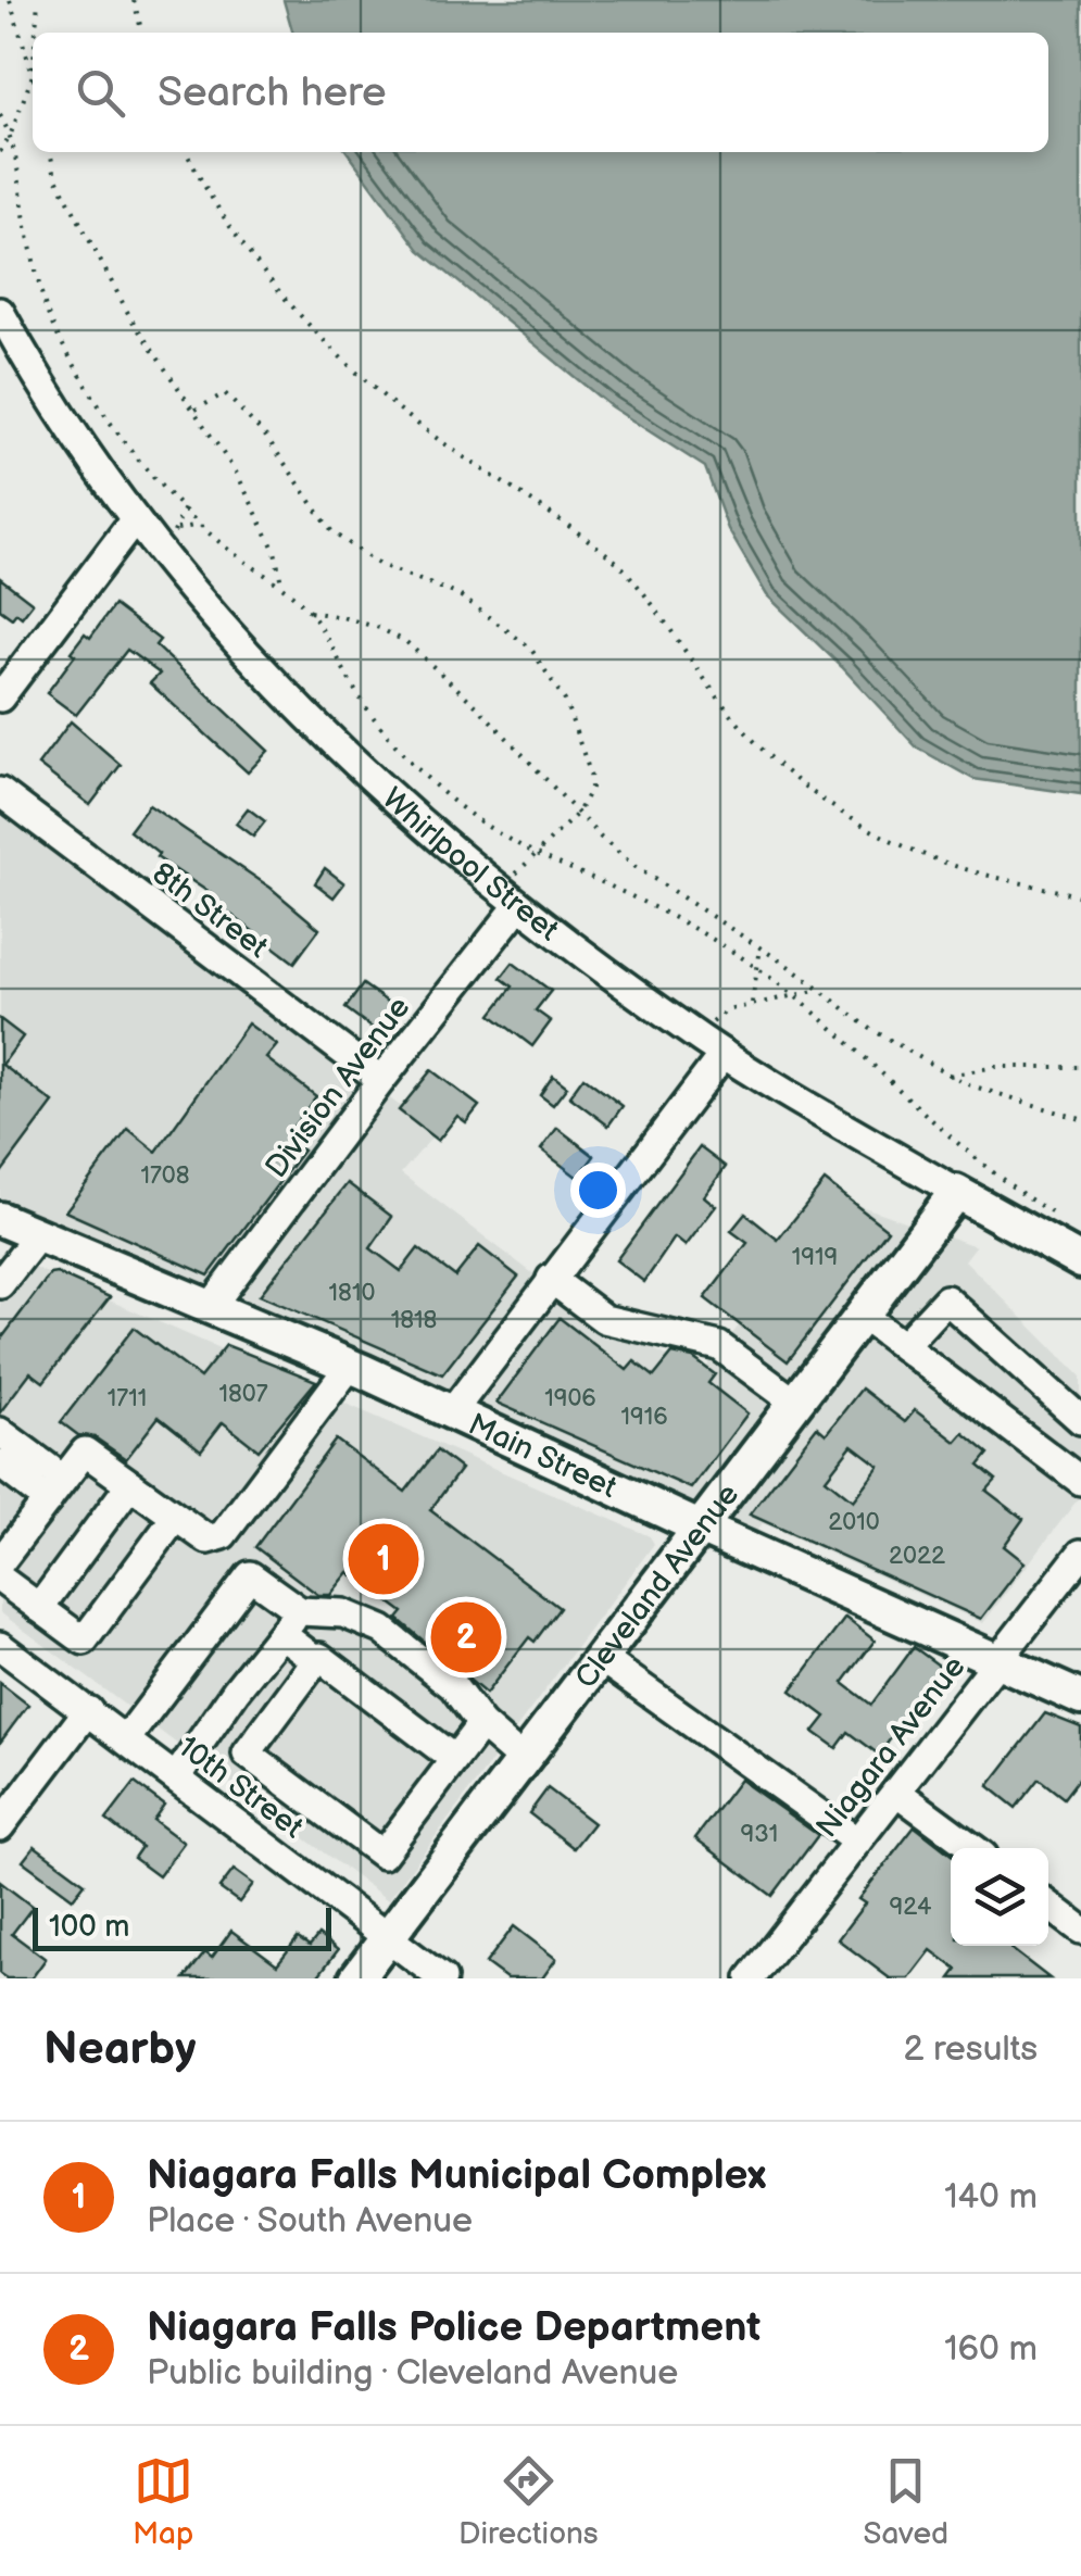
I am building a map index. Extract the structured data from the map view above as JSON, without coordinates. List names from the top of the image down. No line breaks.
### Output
{"streets":{"main road":["Whirlpool Street","Main Street","Cleveland Avenue"],"street":["8th Street","Division Avenue","Niagara Avenue","10th Street"]},"crossings":[["Whirlpool Street","Division Avenue"],["Whirlpool Street","Cleveland Avenue"],["8th Street","Division Avenue"],["Division Avenue","Main Street"],["Main Street","Cleveland Avenue"],["Main Street","Niagara Avenue"],["Cleveland Avenue","10th Street"]],"house_numbers":["1708","1919","1810","1818","1807","1711","1906","1916","2010","2022","931","924"],"scale_bar":"100 m","page":{"search":"Search here","pins":["1","2"],"scale":"100 m","heading":["Nearby","2 results"],"list":[{"mark":"1","name":"Niagara Falls Municipal Complex","note":"Place · South Avenue","value":"140 m"},{"mark":"2","name":"Niagara Falls Police Department","note":"Public building · Cleveland Avenue","value":"160 m"}],"nav":["Map","Directions","Saved"]}}
